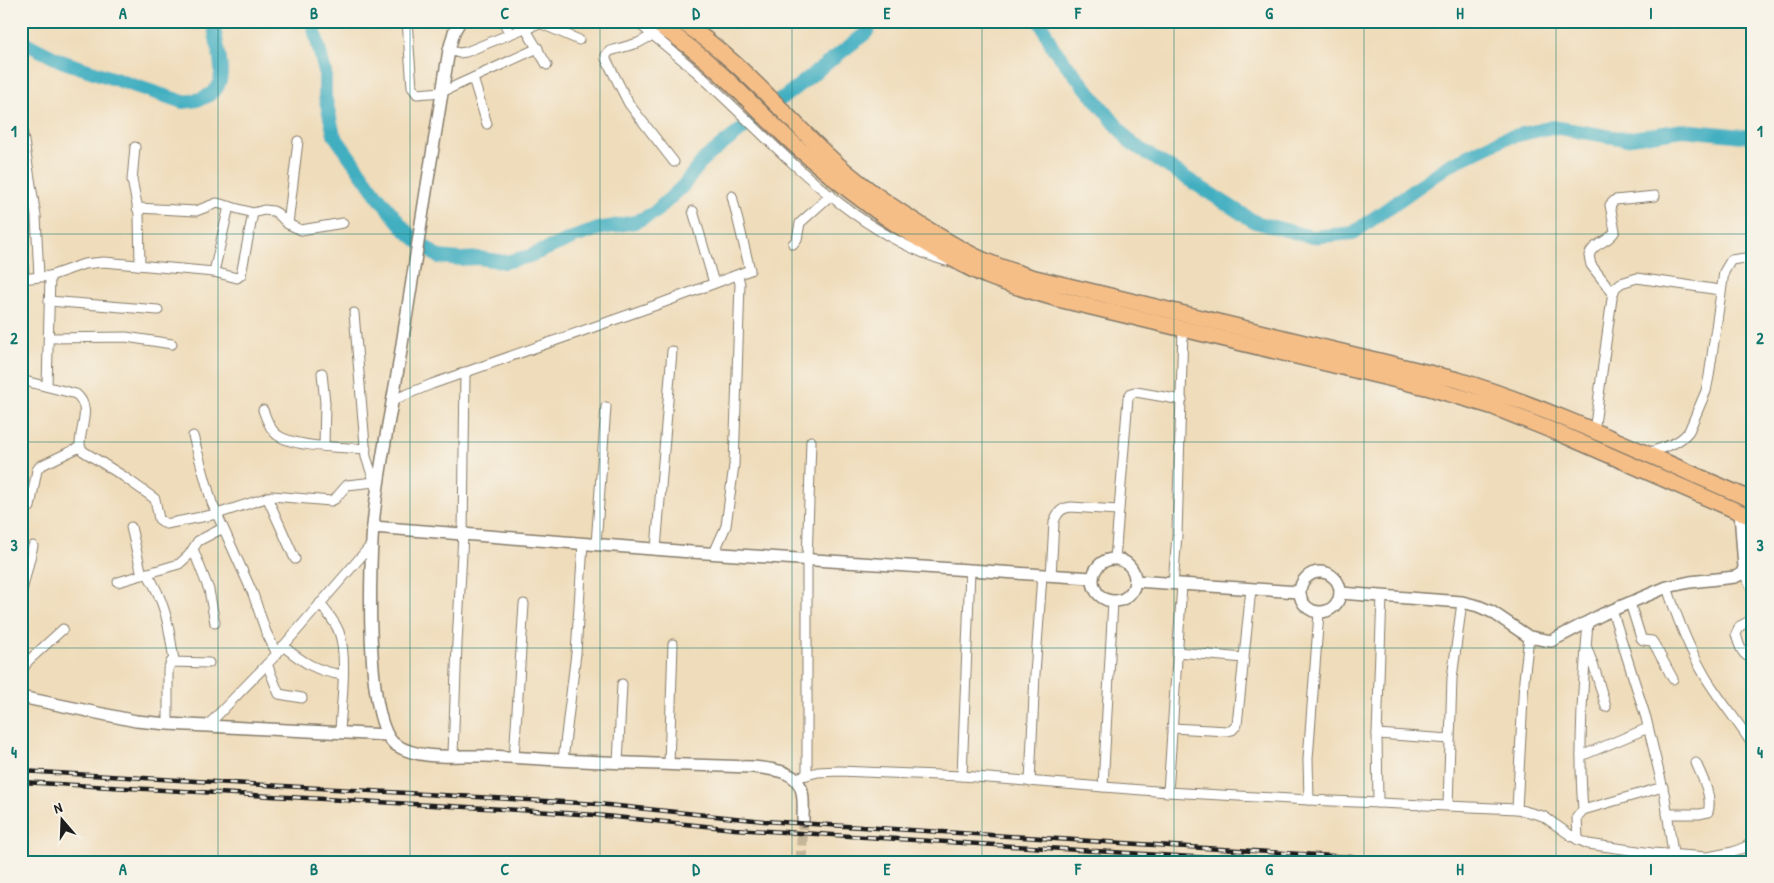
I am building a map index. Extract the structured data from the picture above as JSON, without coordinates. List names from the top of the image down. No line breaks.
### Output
{"north":"top","grid":{"columns":["A","B","C","D","E","F","G","H","I"],"rows":["1","2","3","4"]}}
